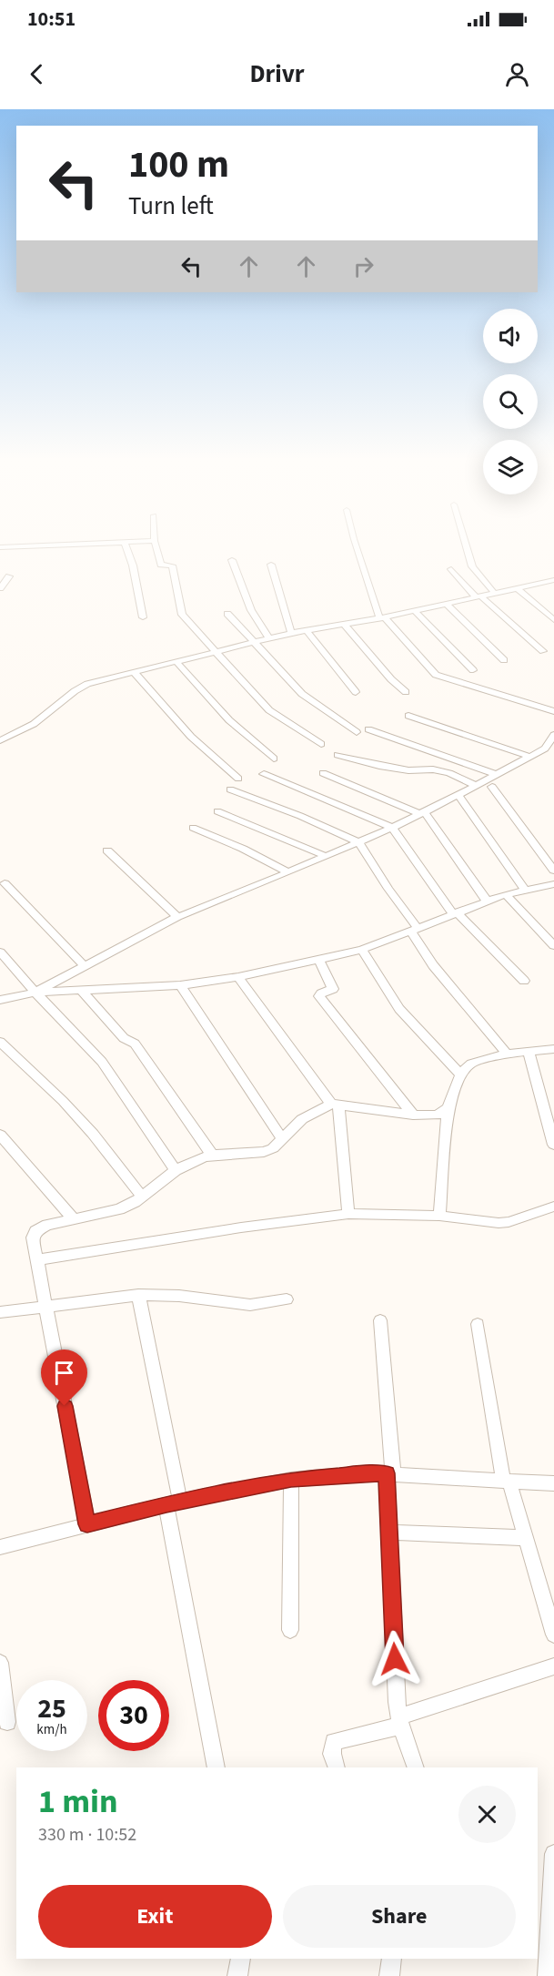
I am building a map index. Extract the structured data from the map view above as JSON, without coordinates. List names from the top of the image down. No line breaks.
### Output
{"page":{"status":"10:51","header":"Drivr","turn":["100 m","Turn left"],"speed":"25 km/h","limit":"30","heading":["1 min","330 m · 10:52"],"buttons":["Exit","Share"]}}
